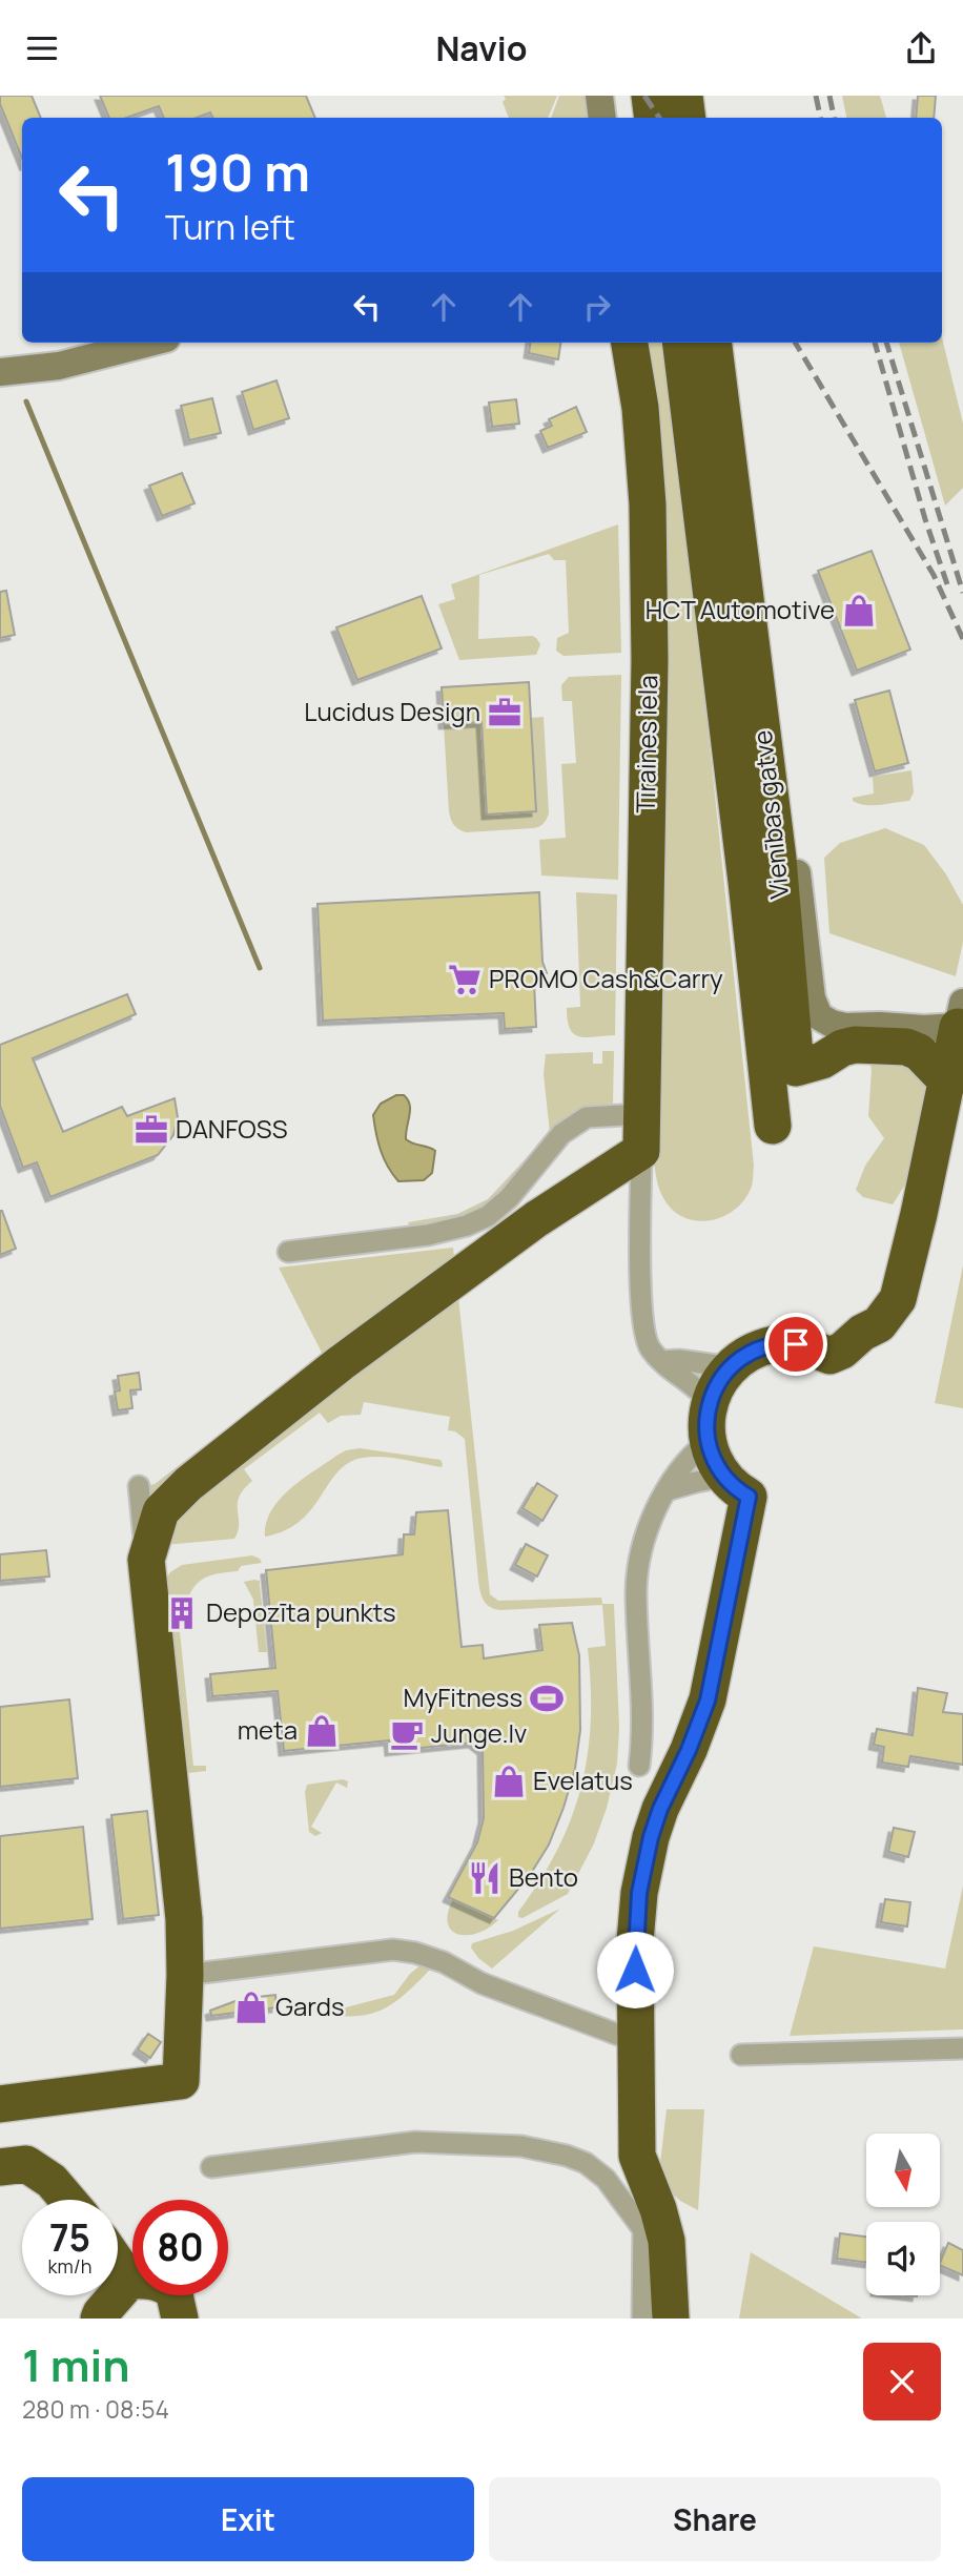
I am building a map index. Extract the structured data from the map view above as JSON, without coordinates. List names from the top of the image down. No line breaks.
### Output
{"streets":{"highway":["Tīraines iela","Vienības gatve"]},"places":{"shop":["HCT Automotive","meta","Evelatus","Gards"],"office":["Lucidus Design","DANFOSS"],"supermarket":["PROMO Cash&Carry"],"building":["Depozīta punkts"],"sports":["MyFitness"],"cafe":["Junge.lv"],"restaurant":["Bento"]},"north":"bottom","page":{"header":"Navio","turn":["190 m","Turn left"],"speed":"75 km/h","limit":"80","heading":["1 min","280 m · 08:54"],"buttons":["Exit","Share"]}}
